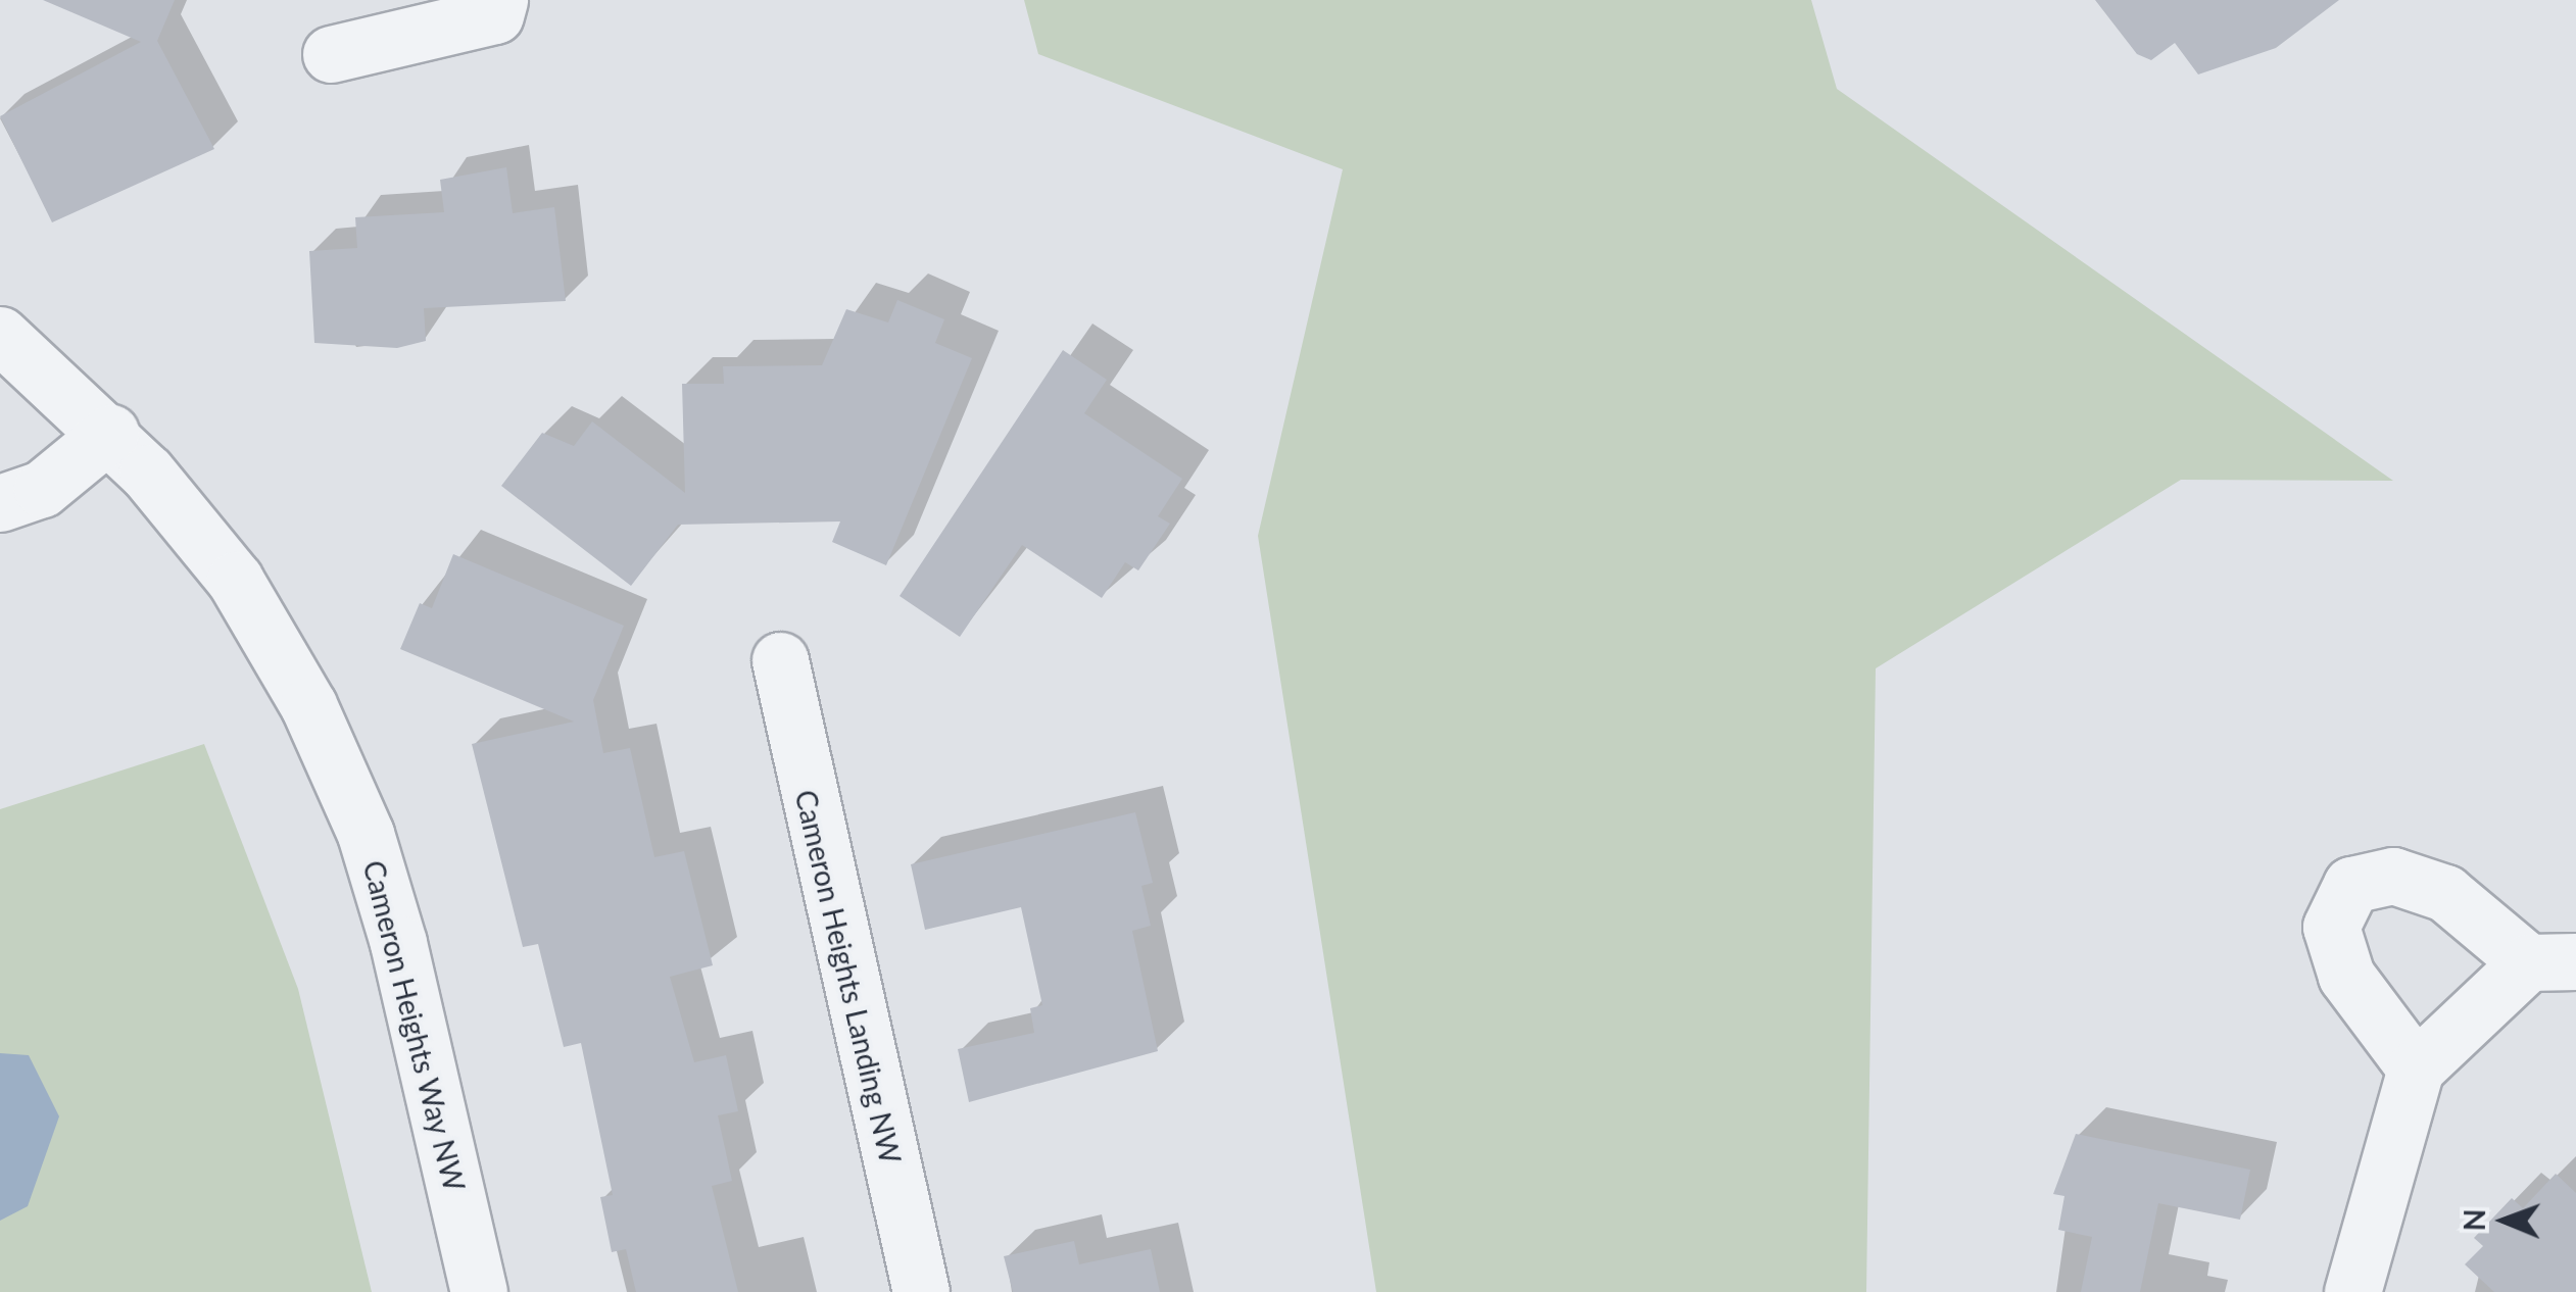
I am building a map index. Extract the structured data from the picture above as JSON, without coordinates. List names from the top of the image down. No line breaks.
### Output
{"streets":{"street":["Cameron Heights Landing NW","Cameron Heights Way NW"]},"north":"left"}
